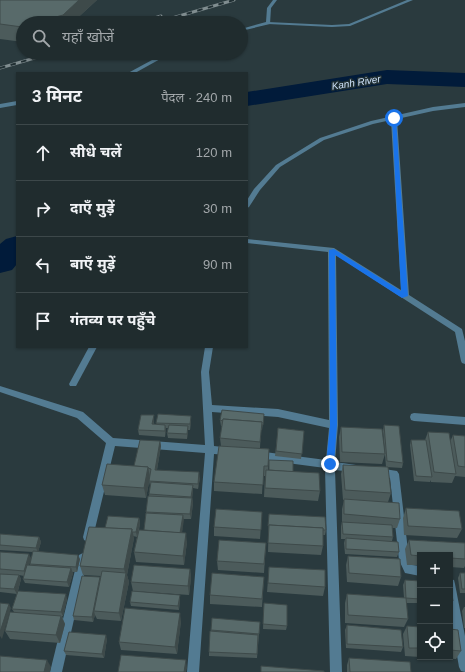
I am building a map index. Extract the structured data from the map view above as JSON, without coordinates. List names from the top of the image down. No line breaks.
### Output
{"water":["Kanh River"],"page":{"search":"यहाँ खोजें","heading":["3 मिनट","पैदल · 240 m"],"list":[["सीधे चलें","120 m"],["दाएँ मुड़ें","30 m"],["बाएँ मुड़ें","90 m"],"गंतव्य पर पहुँचे"],"map_buttons":["+","−"]}}
